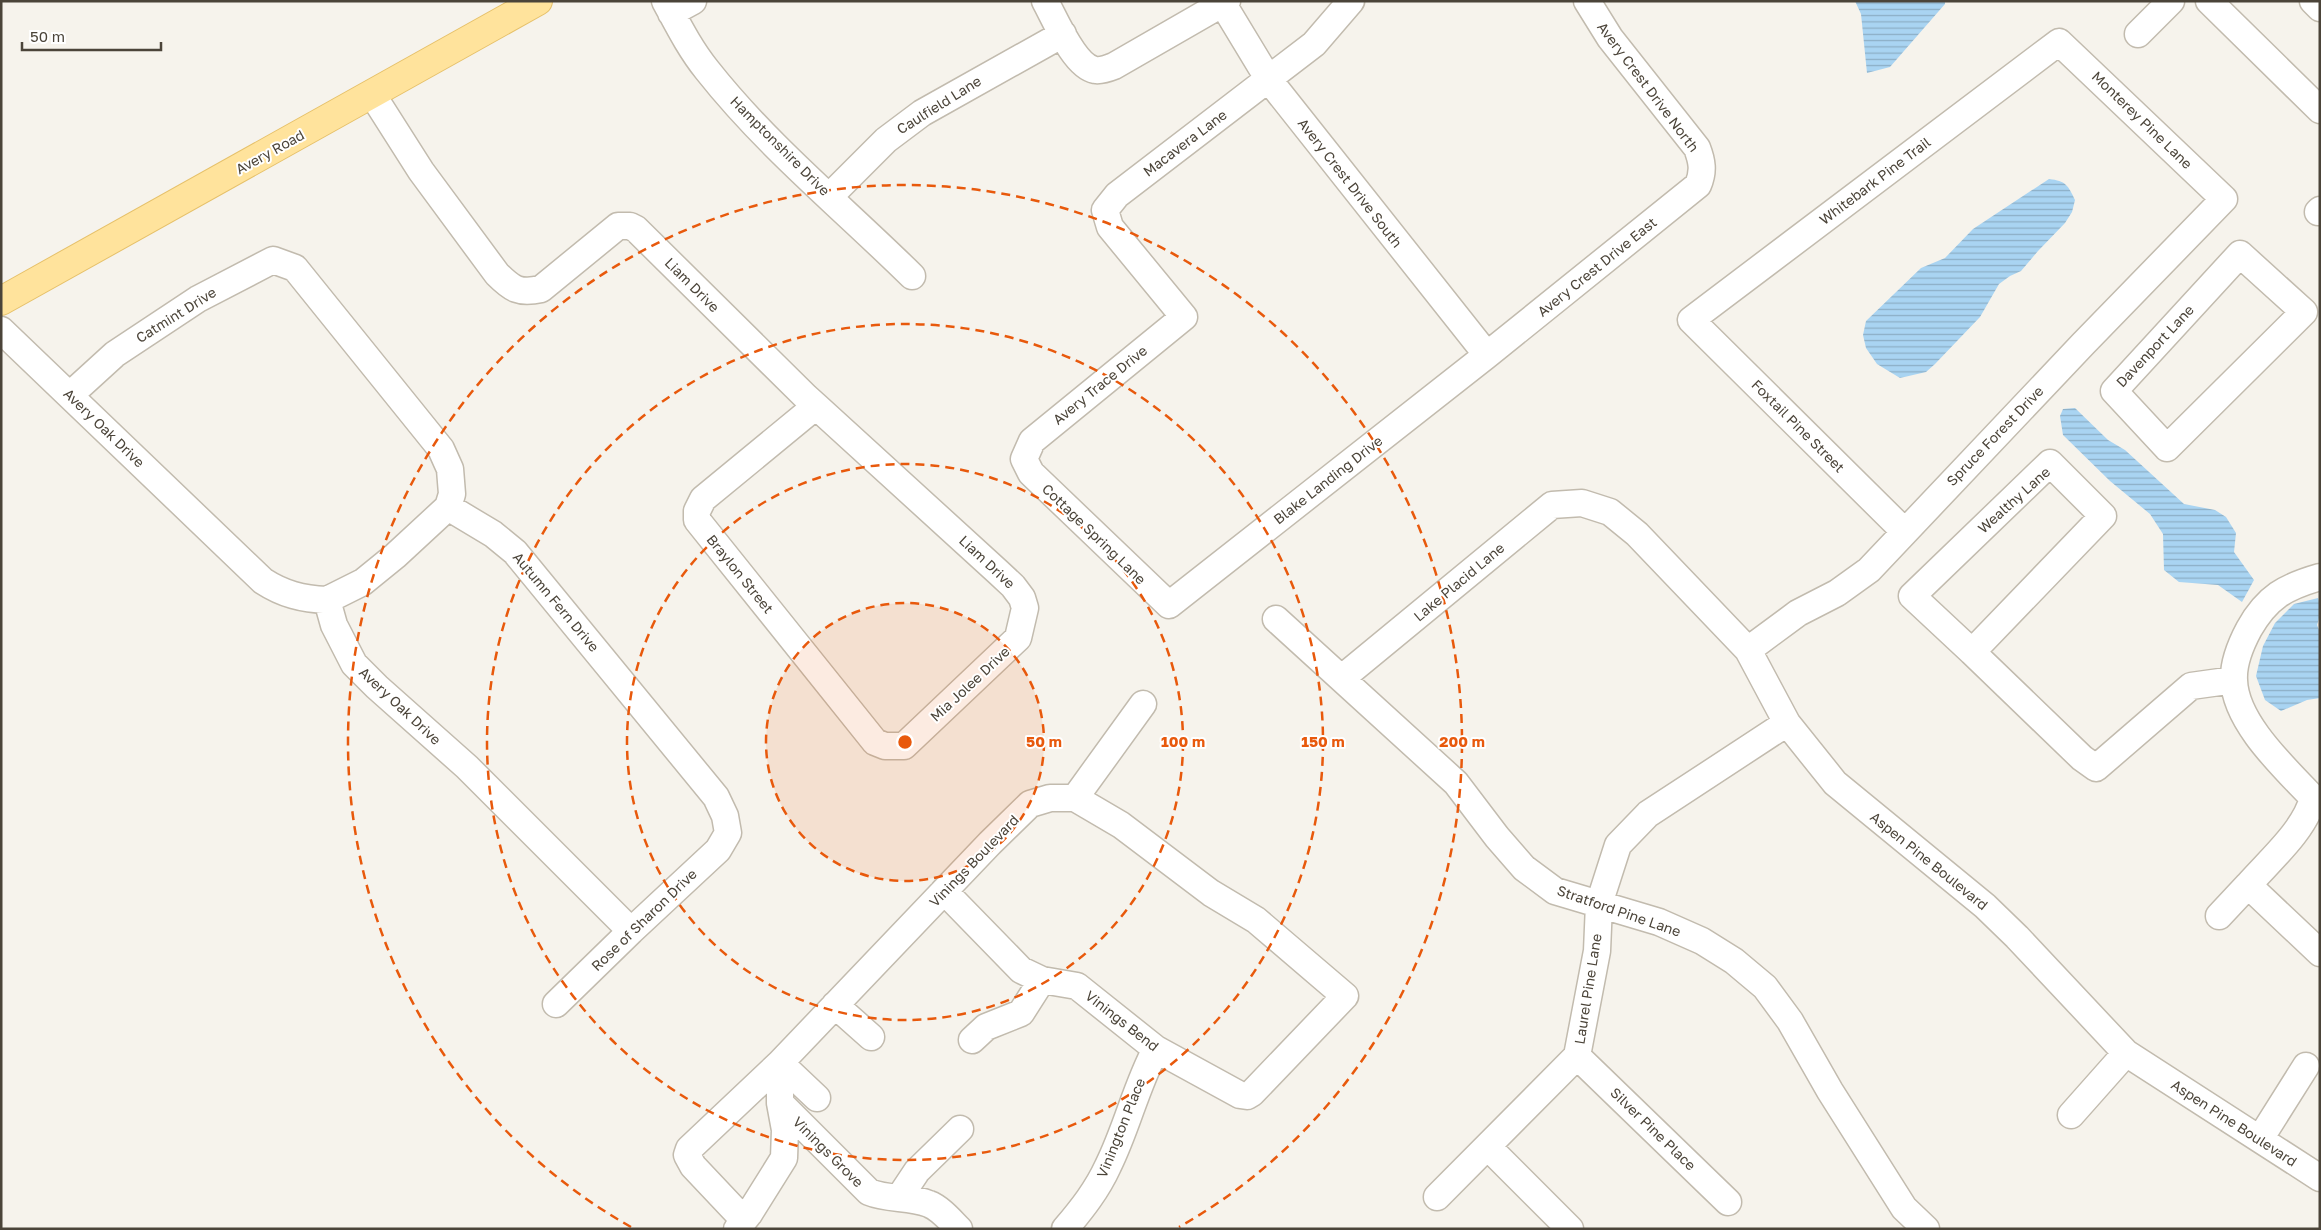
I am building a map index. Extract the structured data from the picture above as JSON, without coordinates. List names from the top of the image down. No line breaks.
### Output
{"streets":{"main road":["Avery Road"],"street":["Avery Crest Drive North","Caulfield Lane","Monterey Pine Lane","Macavera Lane","Hamptonshire Drive","Whitebark Pine Trail","Avery Crest Drive South","Avery Crest Drive East","Liam Drive","Catmint Drive","Davenport Lane","Avery Trace Drive","Foxtail Pine Street","Avery Oak Drive","Spruce Forest Drive","Blake Landing Drive","Wealthy Lane","Cottage Spring Lane","Braylon Street","Lake Placid Lane","Autumn Fern Drive","Mia Jolee Drive","Vinings Boulevard","Aspen Pine Boulevard","Stratford Pine Lane","Rose of Sharon Drive","Laurel Pine Lane","Vinings Bend","Vinington Place","Silver Pine Place","Vinings Grove"]},"crossings":[["Avery Crest Drive North","Avery Crest Drive East"],["Caulfield Lane","Hamptonshire Drive"],["Monterey Pine Lane","Whitebark Pine Trail"],["Monterey Pine Lane","Spruce Forest Drive"],["Macavera Lane","Avery Crest Drive South"],["Macavera Lane","Avery Trace Drive"],["Avery Road","Liam Drive"],["Whitebark Pine Trail","Foxtail Pine Street"],["Avery Crest Drive South","Avery Crest Drive East"],["Avery Crest Drive South","Blake Landing Drive"],["Avery Crest Drive East","Blake Landing Drive"],["Liam Drive","Braylon Street"],["Liam Drive","Mia Jolee Drive"],["Catmint Drive","Avery Oak Drive"],["Catmint Drive","Autumn Fern Drive"],["Avery Trace Drive","Cottage Spring Lane"],["Foxtail Pine Street","Spruce Forest Drive"],["Avery Oak Drive","Rose of Sharon Drive"],["Spruce Forest Drive","Aspen Pine Boulevard"],["Blake Landing Drive","Cottage Spring Lane"],["Braylon Street","Mia Jolee Drive"],["Lake Placid Lane","Aspen Pine Boulevard"],["Lake Placid Lane","Stratford Pine Lane"],["Autumn Fern Drive","Rose of Sharon Drive"],["Vinings Boulevard","Vinings Bend"],["Aspen Pine Boulevard","Laurel Pine Lane"],["Stratford Pine Lane","Laurel Pine Lane"],["Laurel Pine Lane","Silver Pine Place"],["Vinings Bend","Vinington Place"]],"scale_bar":"50 m","rings":["50 m","100 m","150 m","200 m"]}
